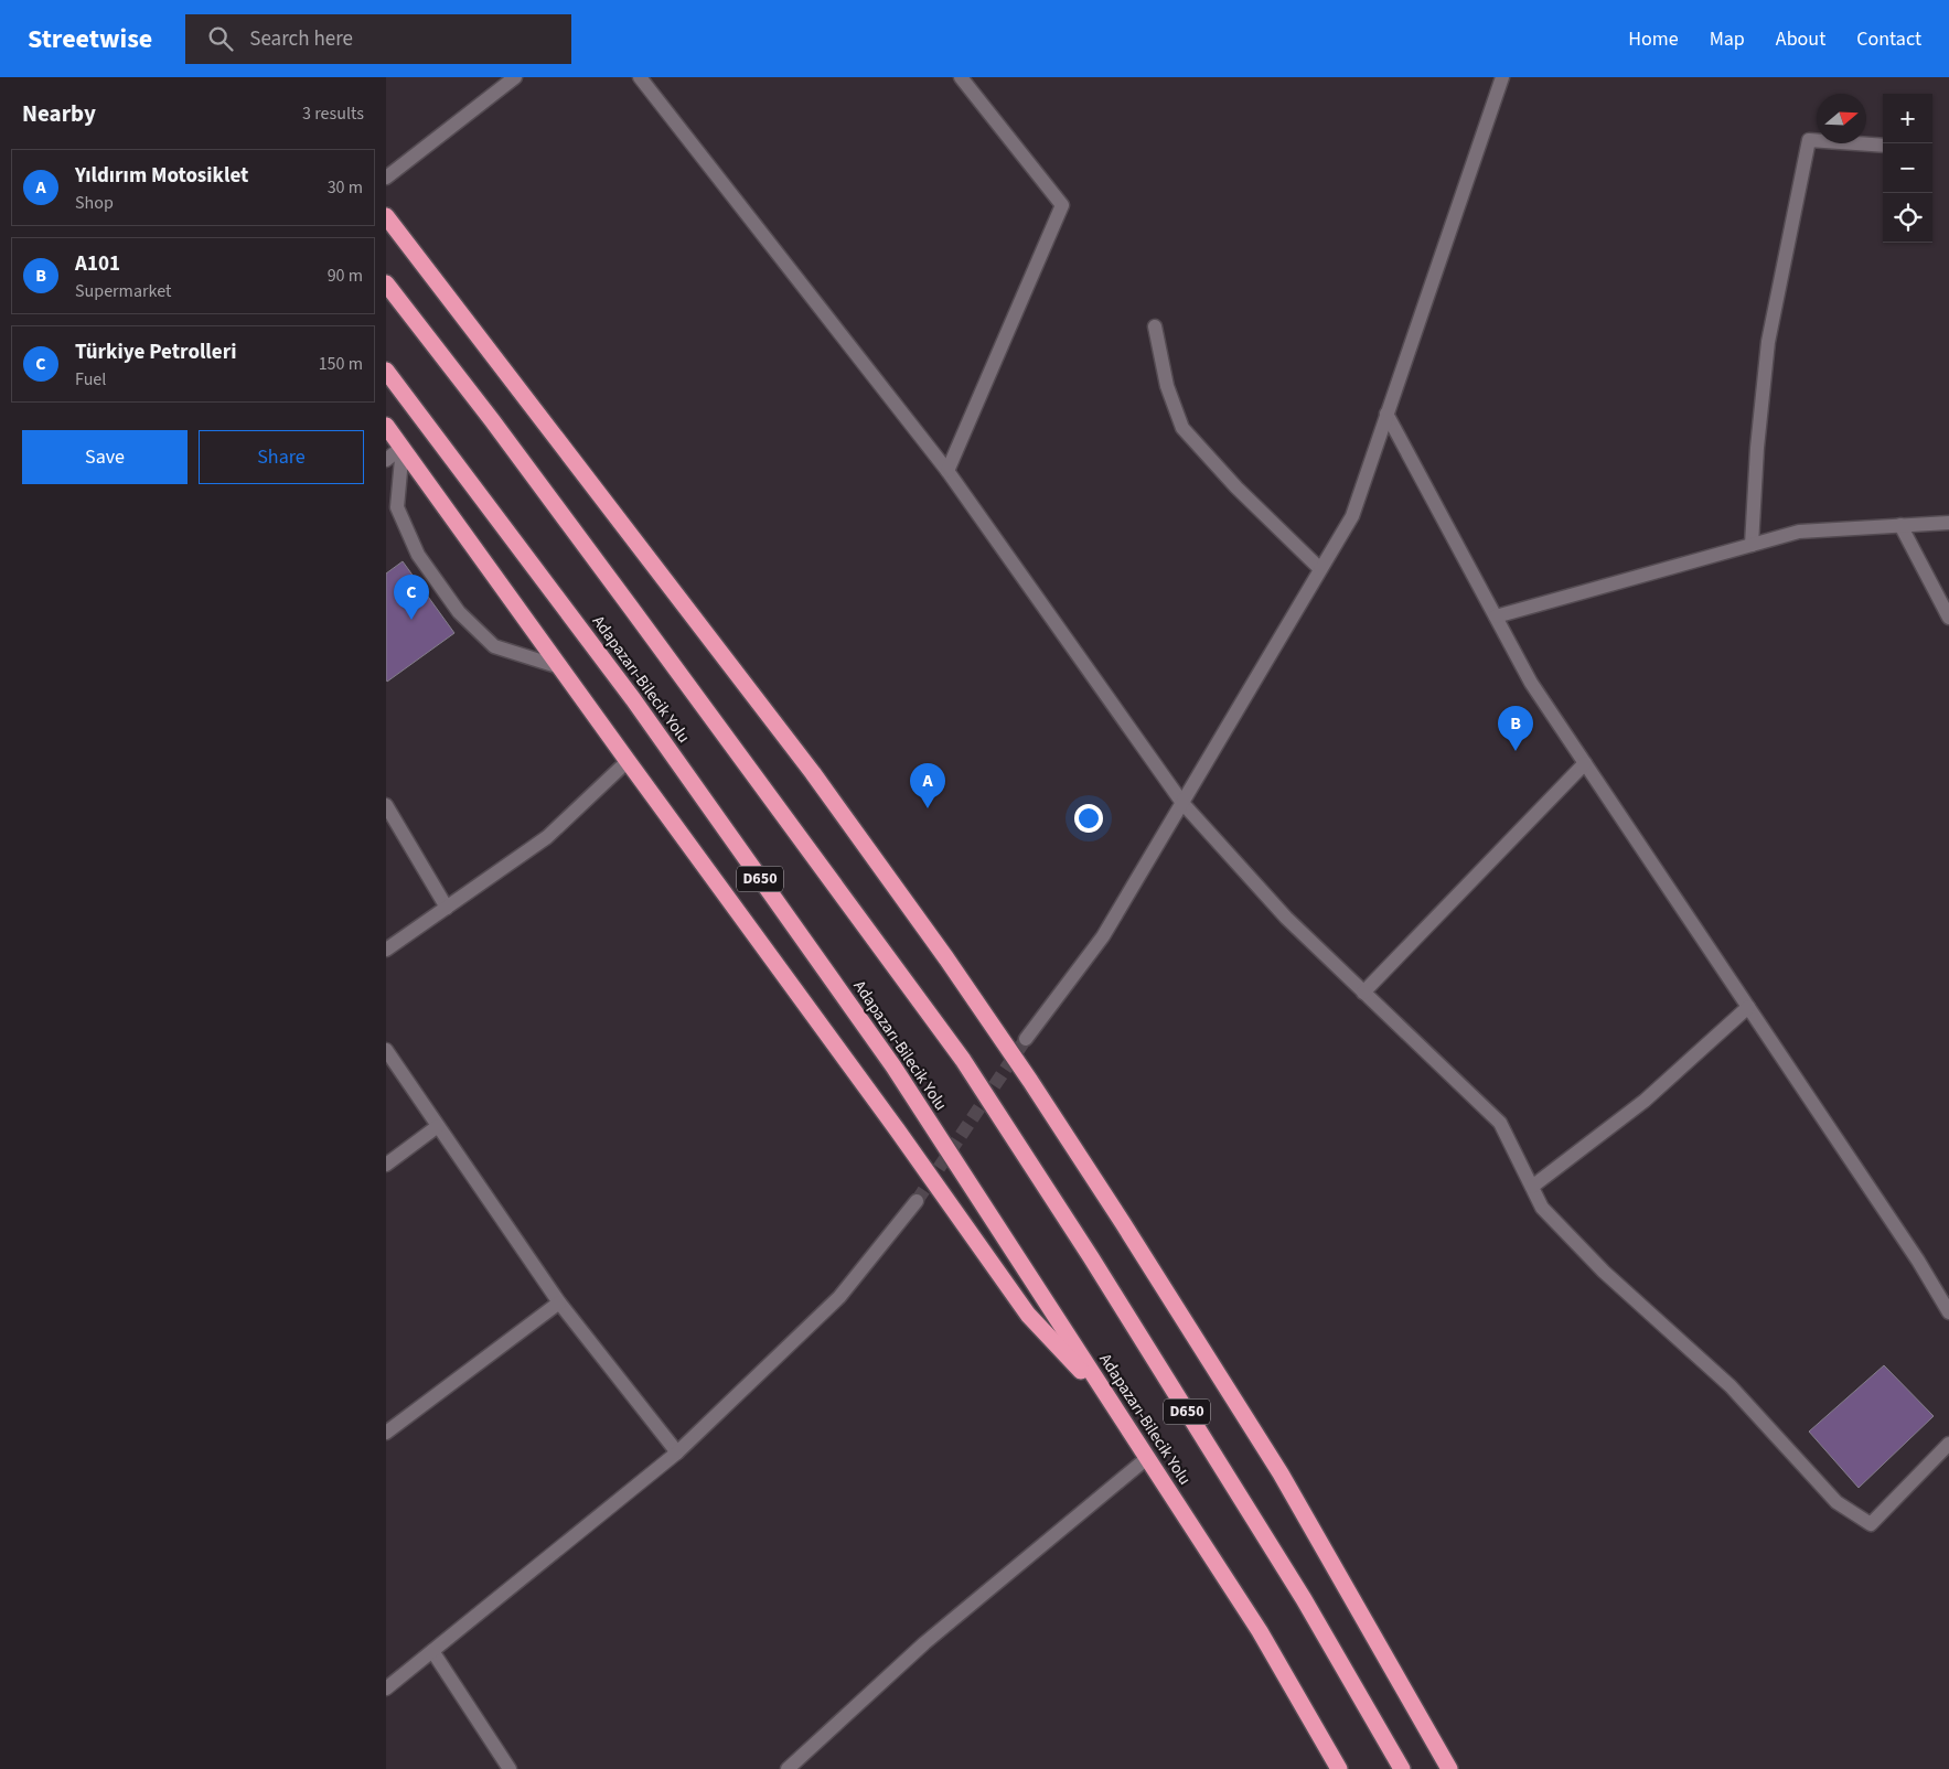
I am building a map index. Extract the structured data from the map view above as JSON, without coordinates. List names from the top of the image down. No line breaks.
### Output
{"streets":{"highway":["Adapazarı-Bilecik Yolu","D650"]},"north":"right","page":{"header":"Streetwise","search":"Search here","nav":["Home","Map","About","Contact"],"heading":["Nearby","3 results"],"map_buttons":["+","−"],"list":[{"mark":"A","name":"Yıldırım Motosiklet","note":"Shop","value":"30 m"},{"mark":"B","name":"A101","note":"Supermarket","value":"90 m"},{"mark":"C","name":"Türkiye Petrolleri","note":"Fuel","value":"150 m"}],"buttons":["Save","Share"],"pins":["C","B","A"]}}
